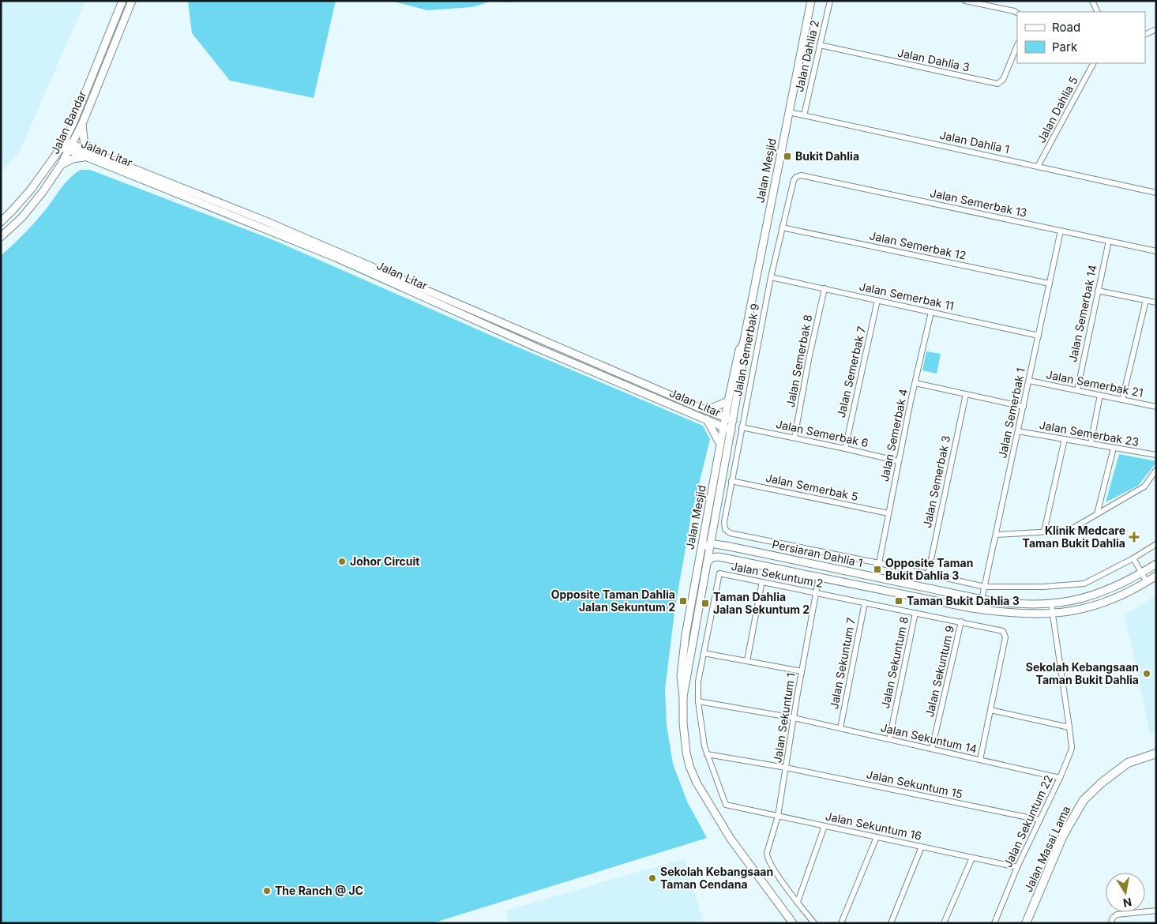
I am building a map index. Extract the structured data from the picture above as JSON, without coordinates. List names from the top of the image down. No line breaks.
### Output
{"streets":{"main road":["Jalan Bandar","Jalan Litar","Jalan Mesjid","Persiaran Dahlia 1","Jalan Masai Lama"],"street":["Jalan Dahlia 2","Jalan Dahlia 3","Jalan Dahlia 5","Jalan Dahlia 1","Jalan Semerbak 13","Jalan Semerbak 12","Jalan Semerbak 11","Jalan Semerbak 14","Jalan Semerbak 9","Jalan Semerbak 8","Jalan Semerbak 7","Jalan Semerbak 21","Jalan Semerbak 1","Jalan Semerbak 6","Jalan Semerbak 23","Jalan Semerbak 4","Jalan Semerbak 3","Jalan Semerbak 5","Jalan Sekuntum 2","Jalan Sekuntum 8","Jalan Sekuntum 7","Jalan Sekuntum 9","Jalan Sekuntum 1","Jalan Sekuntum 14","Jalan Sekuntum 15","Jalan Sekuntum 22","Jalan Sekuntum 16"]},"crossings":[["Jalan Dahlia 2","Jalan Dahlia 3"],["Jalan Dahlia 2","Jalan Dahlia 1"],["Jalan Dahlia 5","Jalan Dahlia 1"],["Jalan Bandar","Jalan Litar"],["Jalan Dahlia 1","Jalan Mesjid"],["Jalan Litar","Jalan Mesjid"],["Jalan Mesjid","Persiaran Dahlia 1"],["Jalan Semerbak 13","Jalan Semerbak 14"],["Jalan Semerbak 13","Jalan Semerbak 9"],["Jalan Semerbak 13","Jalan Semerbak 1"],["Jalan Semerbak 12","Jalan Semerbak 9"],["Jalan Semerbak 12","Jalan Semerbak 1"],["Jalan Semerbak 11","Jalan Semerbak 9"],["Jalan Semerbak 11","Jalan Semerbak 8"],["Jalan Semerbak 11","Jalan Semerbak 7"],["Jalan Semerbak 11","Jalan Semerbak 1"],["Jalan Semerbak 11","Jalan Semerbak 4"],["Jalan Semerbak 14","Jalan Semerbak 21"],["Jalan Semerbak 9","Jalan Semerbak 6"],["Jalan Semerbak 9","Jalan Semerbak 4"],["Jalan Semerbak 9","Jalan Semerbak 5"],["Jalan Semerbak 8","Jalan Semerbak 6"],["Jalan Semerbak 7","Jalan Semerbak 6"],["Jalan Semerbak 21","Jalan Semerbak 1"],["Jalan Semerbak 1","Jalan Semerbak 23"],["Jalan Semerbak 1","Persiaran Dahlia 1"],["Jalan Semerbak 6","Jalan Semerbak 4"],["Jalan Semerbak 4","Jalan Semerbak 5"],["Persiaran Dahlia 1","Jalan Sekuntum 1"],["Persiaran Dahlia 1","Jalan Sekuntum 22"],["Jalan Sekuntum 2","Jalan Sekuntum 8"],["Jalan Sekuntum 2","Jalan Sekuntum 7"],["Jalan Sekuntum 2","Jalan Sekuntum 9"],["Jalan Sekuntum 2","Jalan Sekuntum 1"],["Jalan Sekuntum 2","Jalan Sekuntum 14"],["Jalan Sekuntum 2","Jalan Sekuntum 15"],["Jalan Sekuntum 2","Jalan Sekuntum 16"],["Jalan Sekuntum 8","Jalan Sekuntum 14"],["Jalan Sekuntum 7","Jalan Sekuntum 14"],["Jalan Sekuntum 9","Jalan Sekuntum 14"],["Jalan Sekuntum 1","Jalan Sekuntum 14"],["Jalan Sekuntum 1","Jalan Sekuntum 15"],["Jalan Sekuntum 1","Jalan Sekuntum 16"],["Jalan Sekuntum 14","Jalan Sekuntum 22"],["Jalan Sekuntum 15","Jalan Sekuntum 22"],["Jalan Sekuntum 22","Jalan Sekuntum 16"]],"places":{"transit":["Bukit Dahlia","Opposite Taman Bukit Dahlia 3","Opposite Taman Dahlia Jalan Sekuntum 2","Taman Bukit Dahlia 3","Taman Dahlia Jalan Sekuntum 2"],"health":["Klinik Medcare Taman Bukit Dahlia"],"other":["Johor Circuit","Sekolah Kebangsaan Taman Bukit Dahlia","Sekolah Kebangsaan Taman Cendana","The Ranch @ JC"]},"legend":["Road","Park"],"north":"bottom"}
